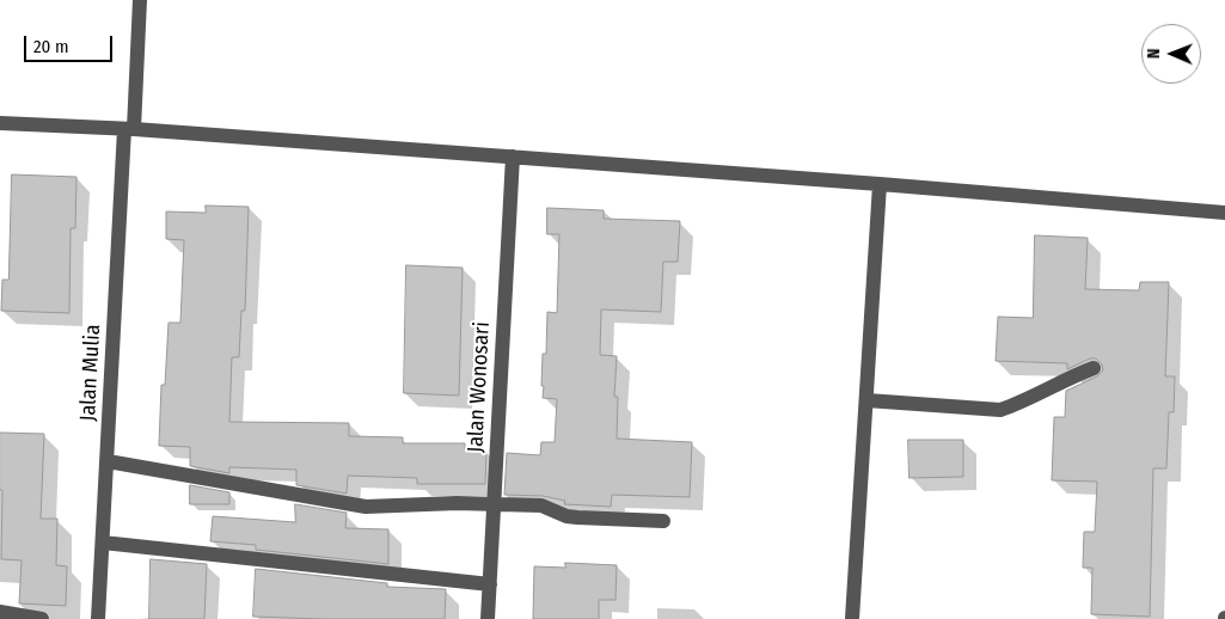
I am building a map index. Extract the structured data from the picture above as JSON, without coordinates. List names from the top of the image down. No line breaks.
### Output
{"streets":{"street":["Jalan Mulia","Jalan Wonosari"]},"scale_bar":"20 m","north":"left"}
